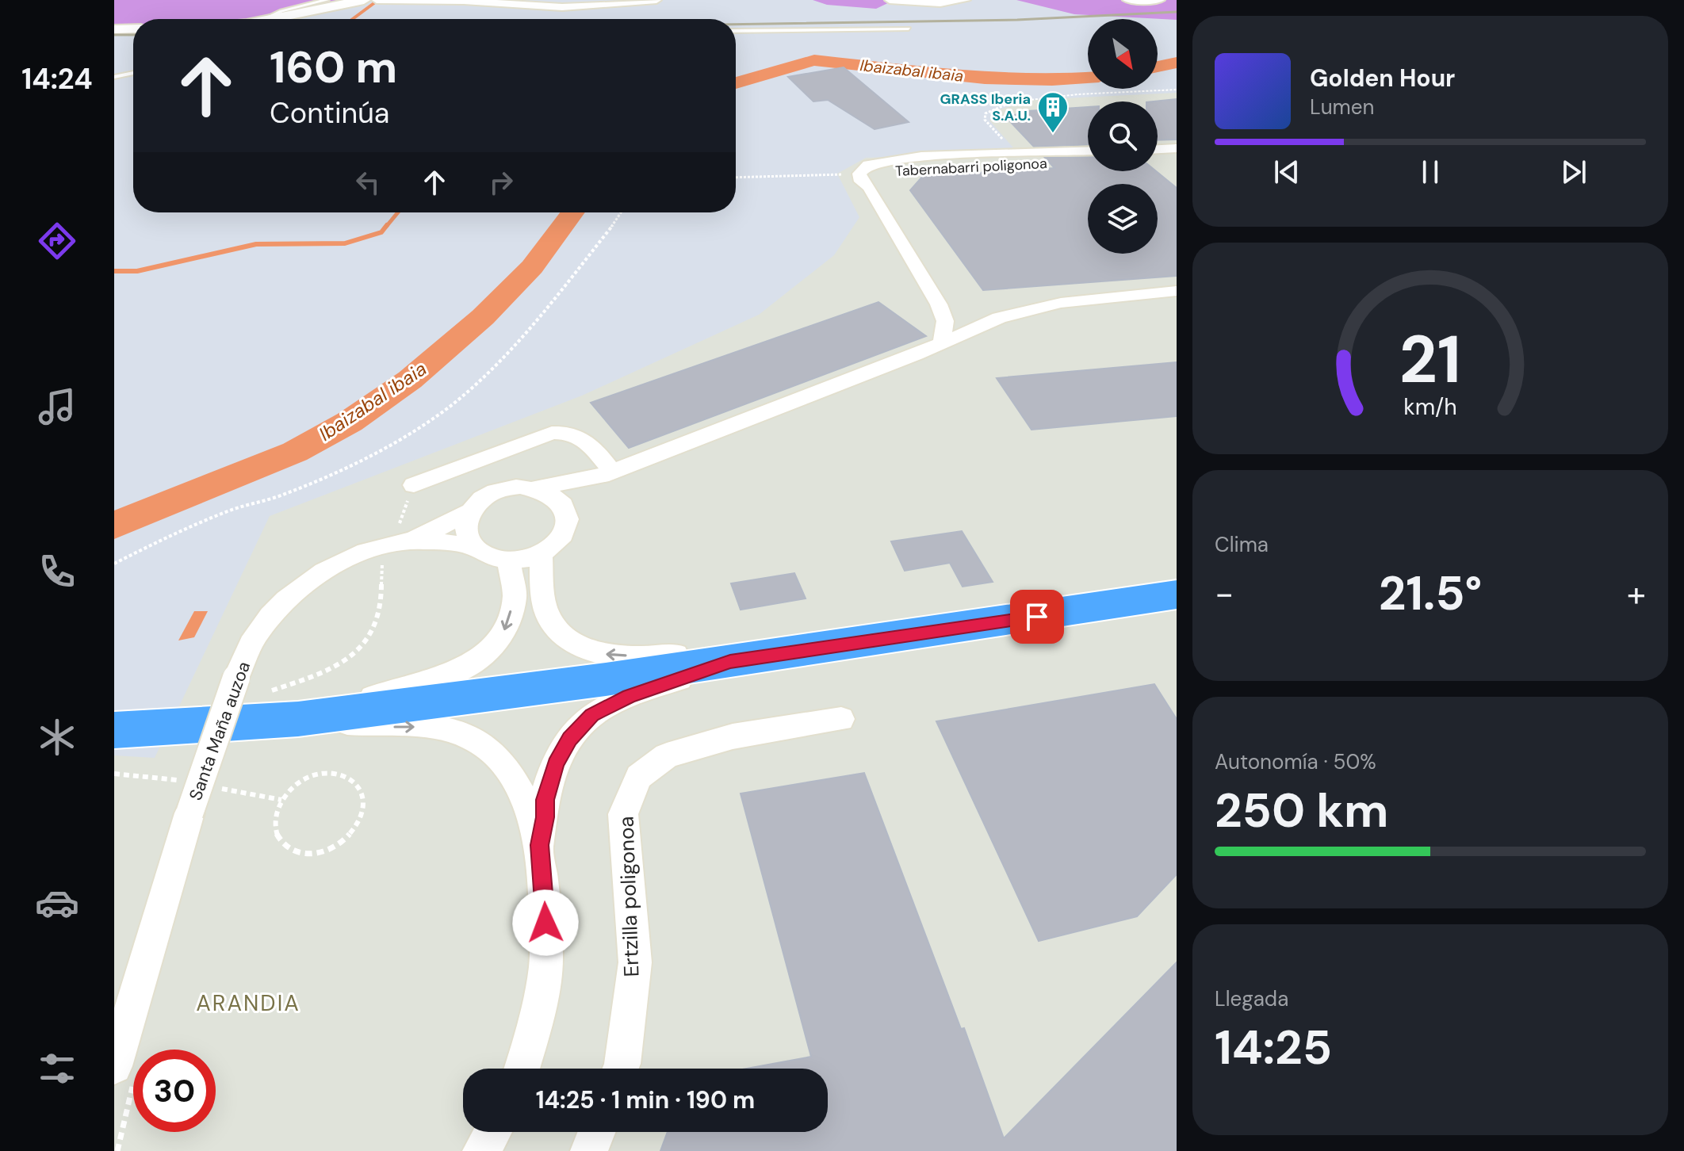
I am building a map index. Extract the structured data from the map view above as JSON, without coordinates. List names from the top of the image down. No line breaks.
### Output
{"streets":{"street":["Tabernabarri poligonoa","Santa Maña auzoa","Ertzilla poligonoa"]},"districts":["ARANDIA"],"water":["Ibaizabal ibaia"],"places":{"building":["GRASS Iberia S.A.U."]},"north":"bottom right","page":{"tabs":"14:24","turn":["160 m","Continúa"],"song":["Golden Hour","Lumen"],"tile":["Clima",["Autonomía · 50%","250 km"],["Llegada","14:25"]],"heat":["−","21.5°","+"],"limit":"30","trip":"14:25 · 1 min · 190 m","gauge":["21","km/h"]}}
